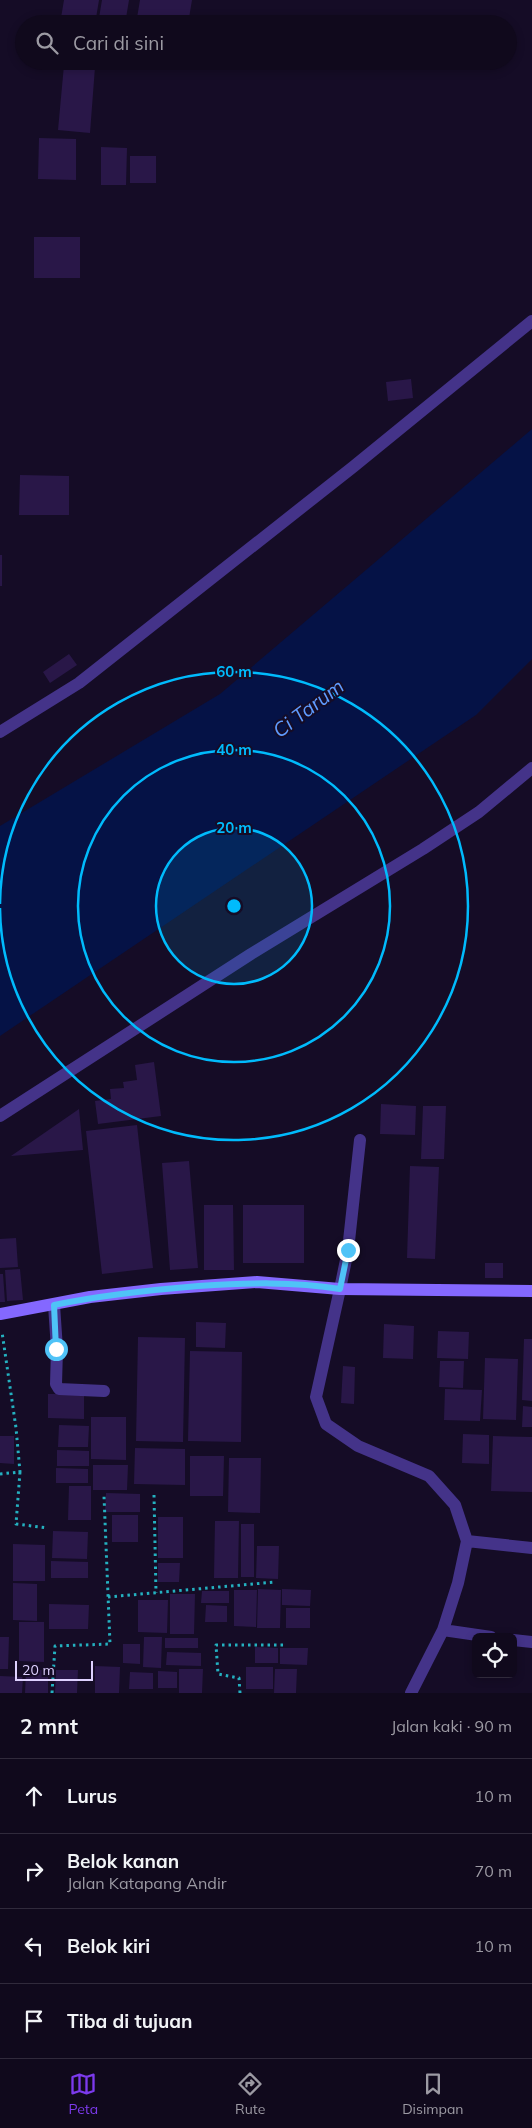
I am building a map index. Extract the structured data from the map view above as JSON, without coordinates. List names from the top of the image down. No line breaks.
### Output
{"water":["Ci Tarum"],"scale_bar":"20 m","page":{"search":"Cari di sini","scale":"20 m","heading":["2 mnt","Jalan kaki · 90 m"],"list":[["Lurus","10 m"],["Belok kanan","Jalan Katapang Andir","70 m"],["Belok kiri","10 m"],"Tiba di tujuan"],"nav":["Peta","Rute","Disimpan"]},"rings":["60 m","40 m","20 m"]}
